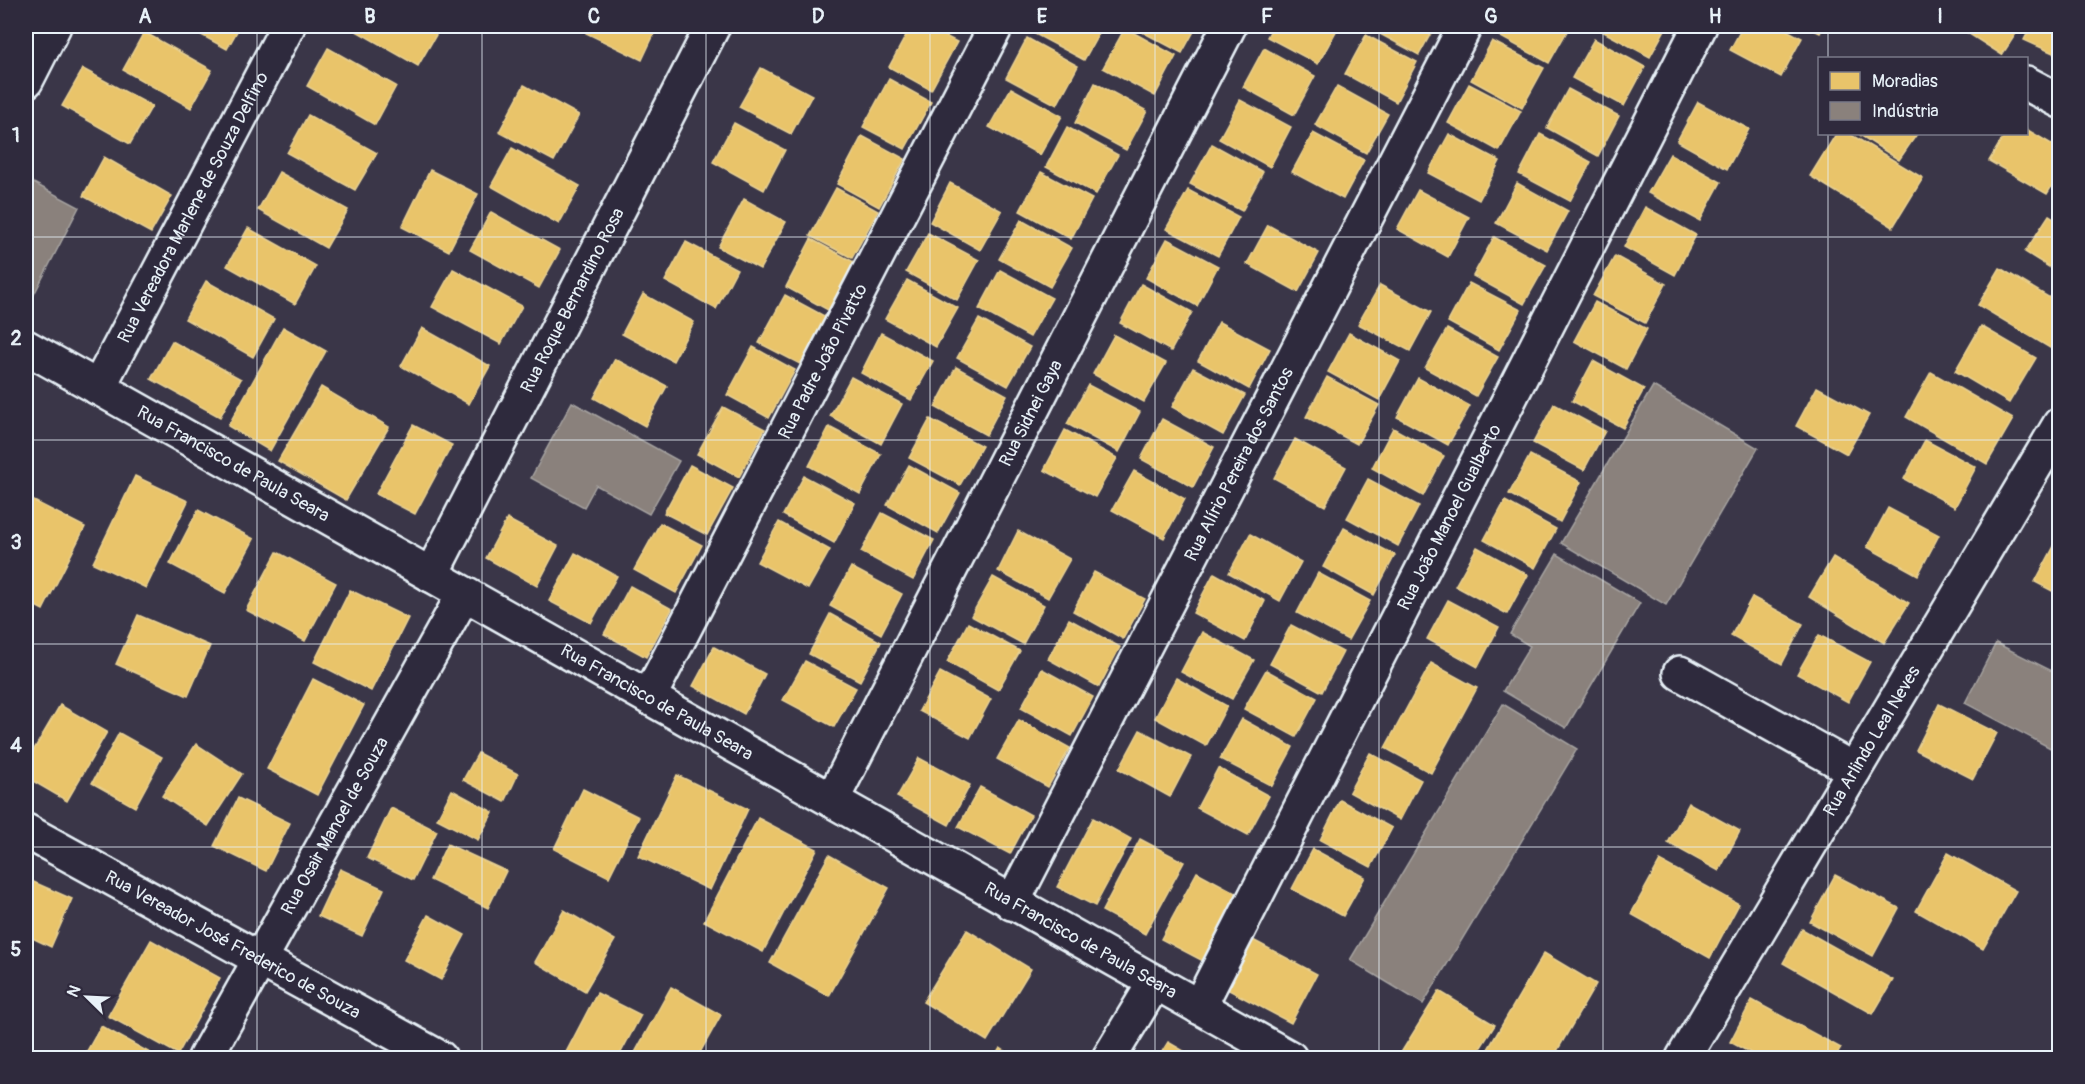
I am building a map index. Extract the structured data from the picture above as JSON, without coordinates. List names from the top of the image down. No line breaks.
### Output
{"streets":{"street":["Rua Vereadora Marlene de Souza Delfino","Rua Roque Bernardino Rosa","Rua Padre João Pivatto","Rua Sidnei Gaya","Rua Francisco de Paula Seara","Rua Alírio Pereira dos Santos","Rua João Manoel Gualberto","Rua Arlindo Leal Neves","Rua Osair Manoel de Souza","Rua Vereador José Frederico de Souza"]},"crossings":[["Rua Vereadora Marlene de Souza Delfino","Rua Francisco de Paula Seara"],["Rua Roque Bernardino Rosa","Rua Francisco de Paula Seara"],["Rua Padre João Pivatto","Rua Francisco de Paula Seara"],["Rua Sidnei Gaya","Rua Francisco de Paula Seara"],["Rua Francisco de Paula Seara","Rua Alírio Pereira dos Santos"],["Rua Francisco de Paula Seara","Rua João Manoel Gualberto"],["Rua Francisco de Paula Seara","Rua Osair Manoel de Souza"],["Rua Osair Manoel de Souza","Rua Vereador José Frederico de Souza"]],"legend":["Moradias","Indústria"],"north":"top left","grid":{"columns":["A","B","C","D","E","F","G","H","I"],"rows":["1","2","3","4","5"]}}
